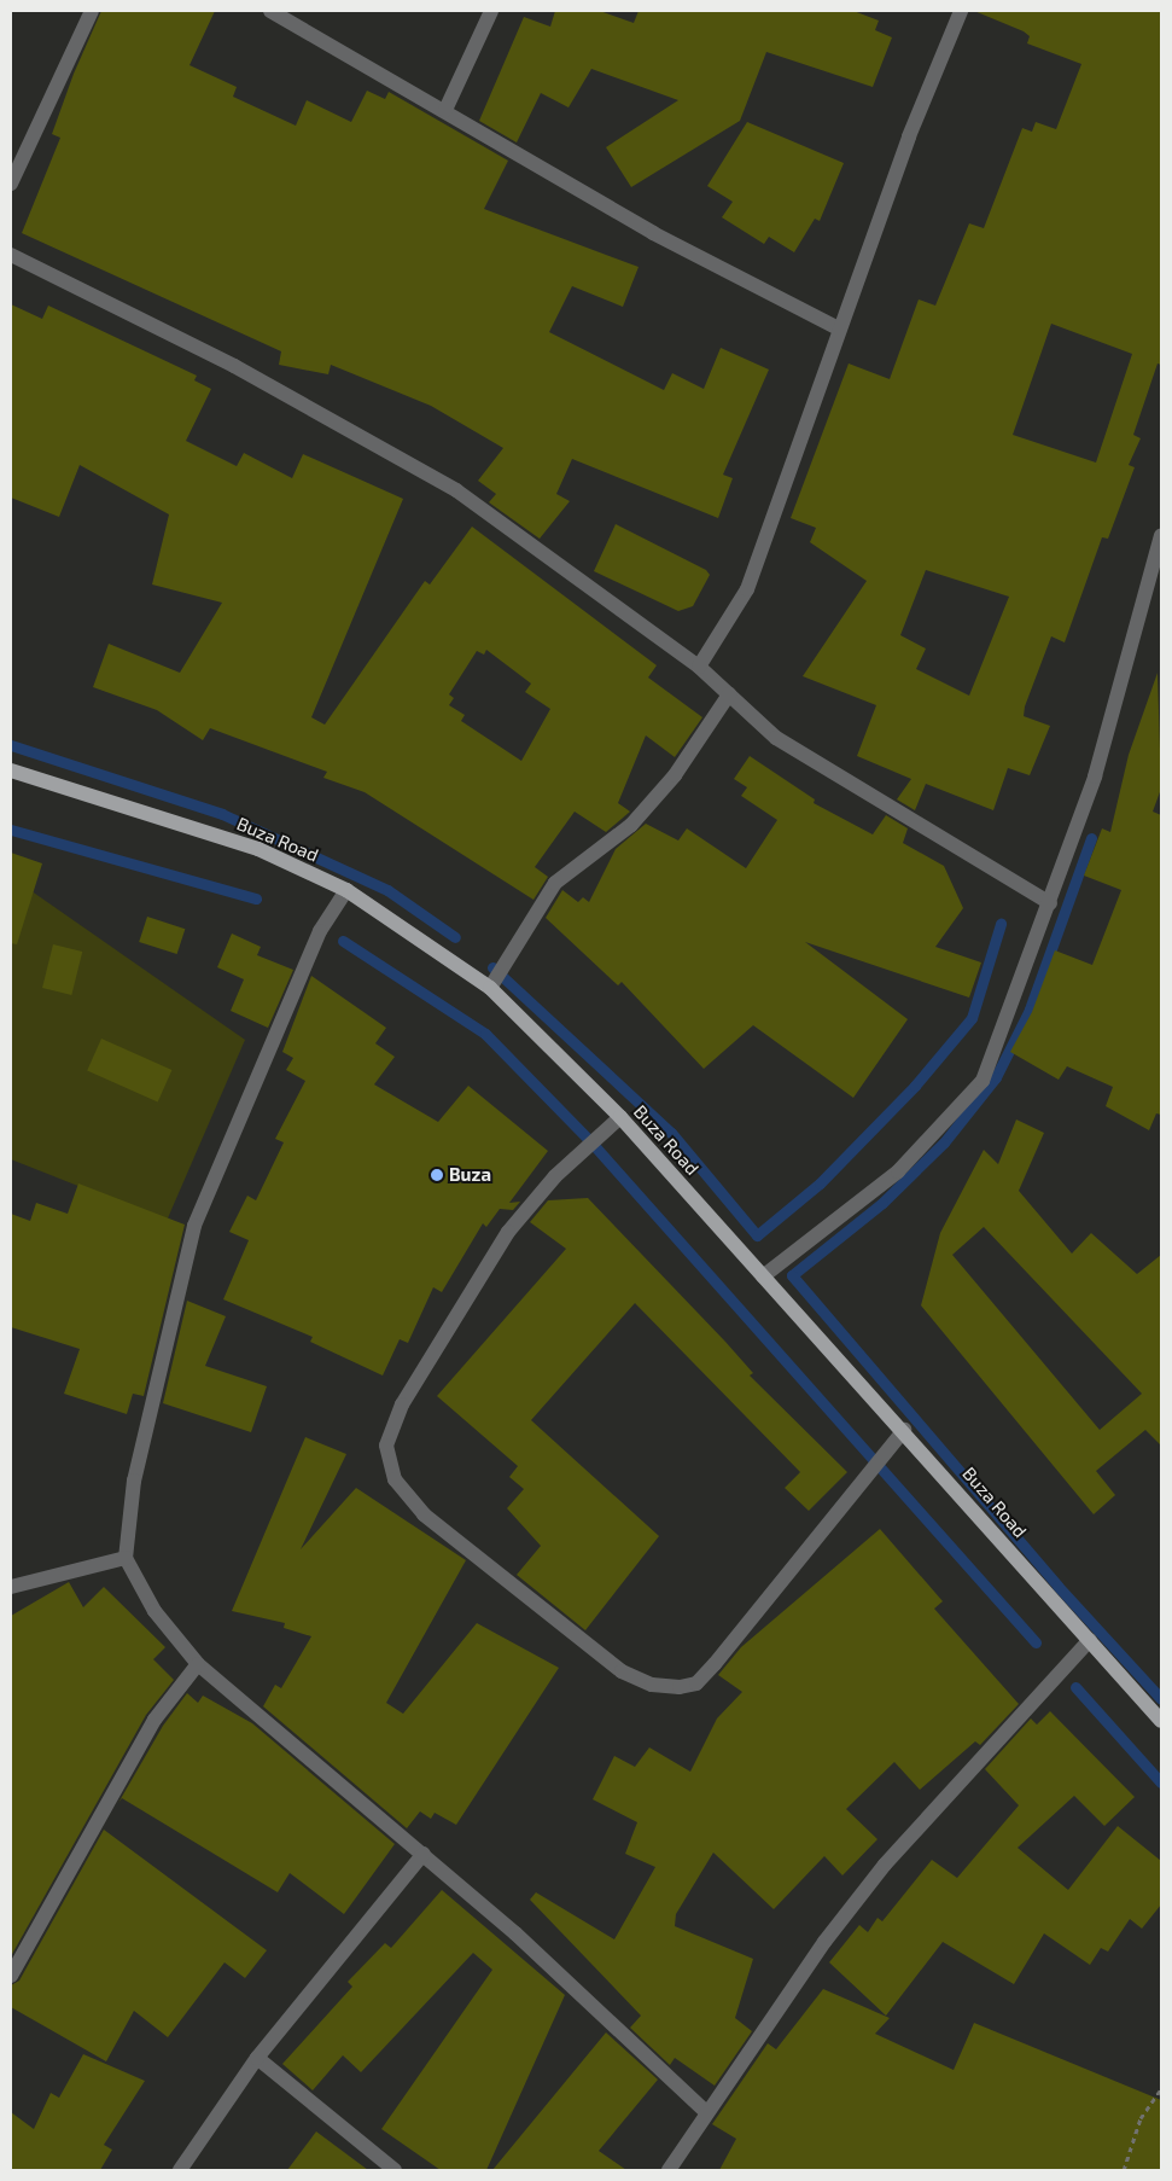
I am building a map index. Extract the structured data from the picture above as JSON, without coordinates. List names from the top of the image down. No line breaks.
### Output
{"streets":{"main road":["Buza Road"]},"places":["Buza"]}
